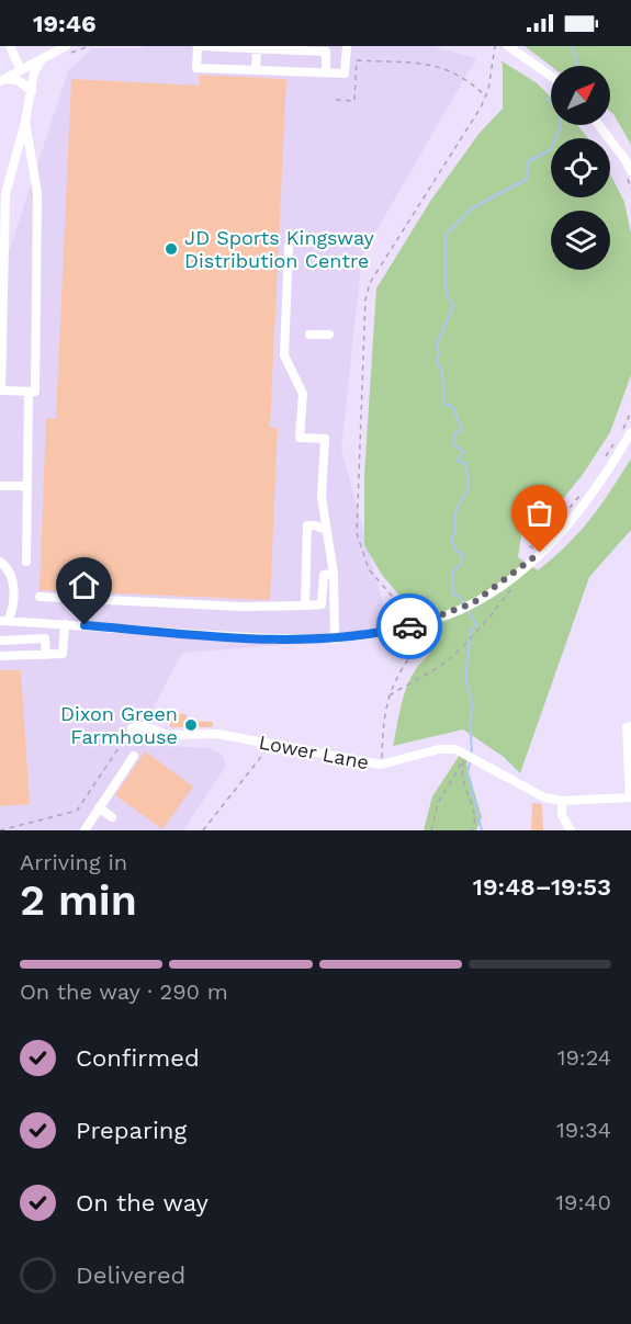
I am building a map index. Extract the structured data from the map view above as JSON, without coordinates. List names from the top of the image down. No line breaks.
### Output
{"streets":{"street":["Lower Lane"]},"places":["JD Sports Kingsway Distribution Centre","Dixon Green Farmhouse"],"north":"top right","page":{"status":"19:46","heading":["2 min","Arriving in","19:48–19:53"],"bar":"On the way · 290 m","list":[["Confirmed","19:24"],["Preparing","19:34"],["On the way","19:40"],"Delivered"]}}
